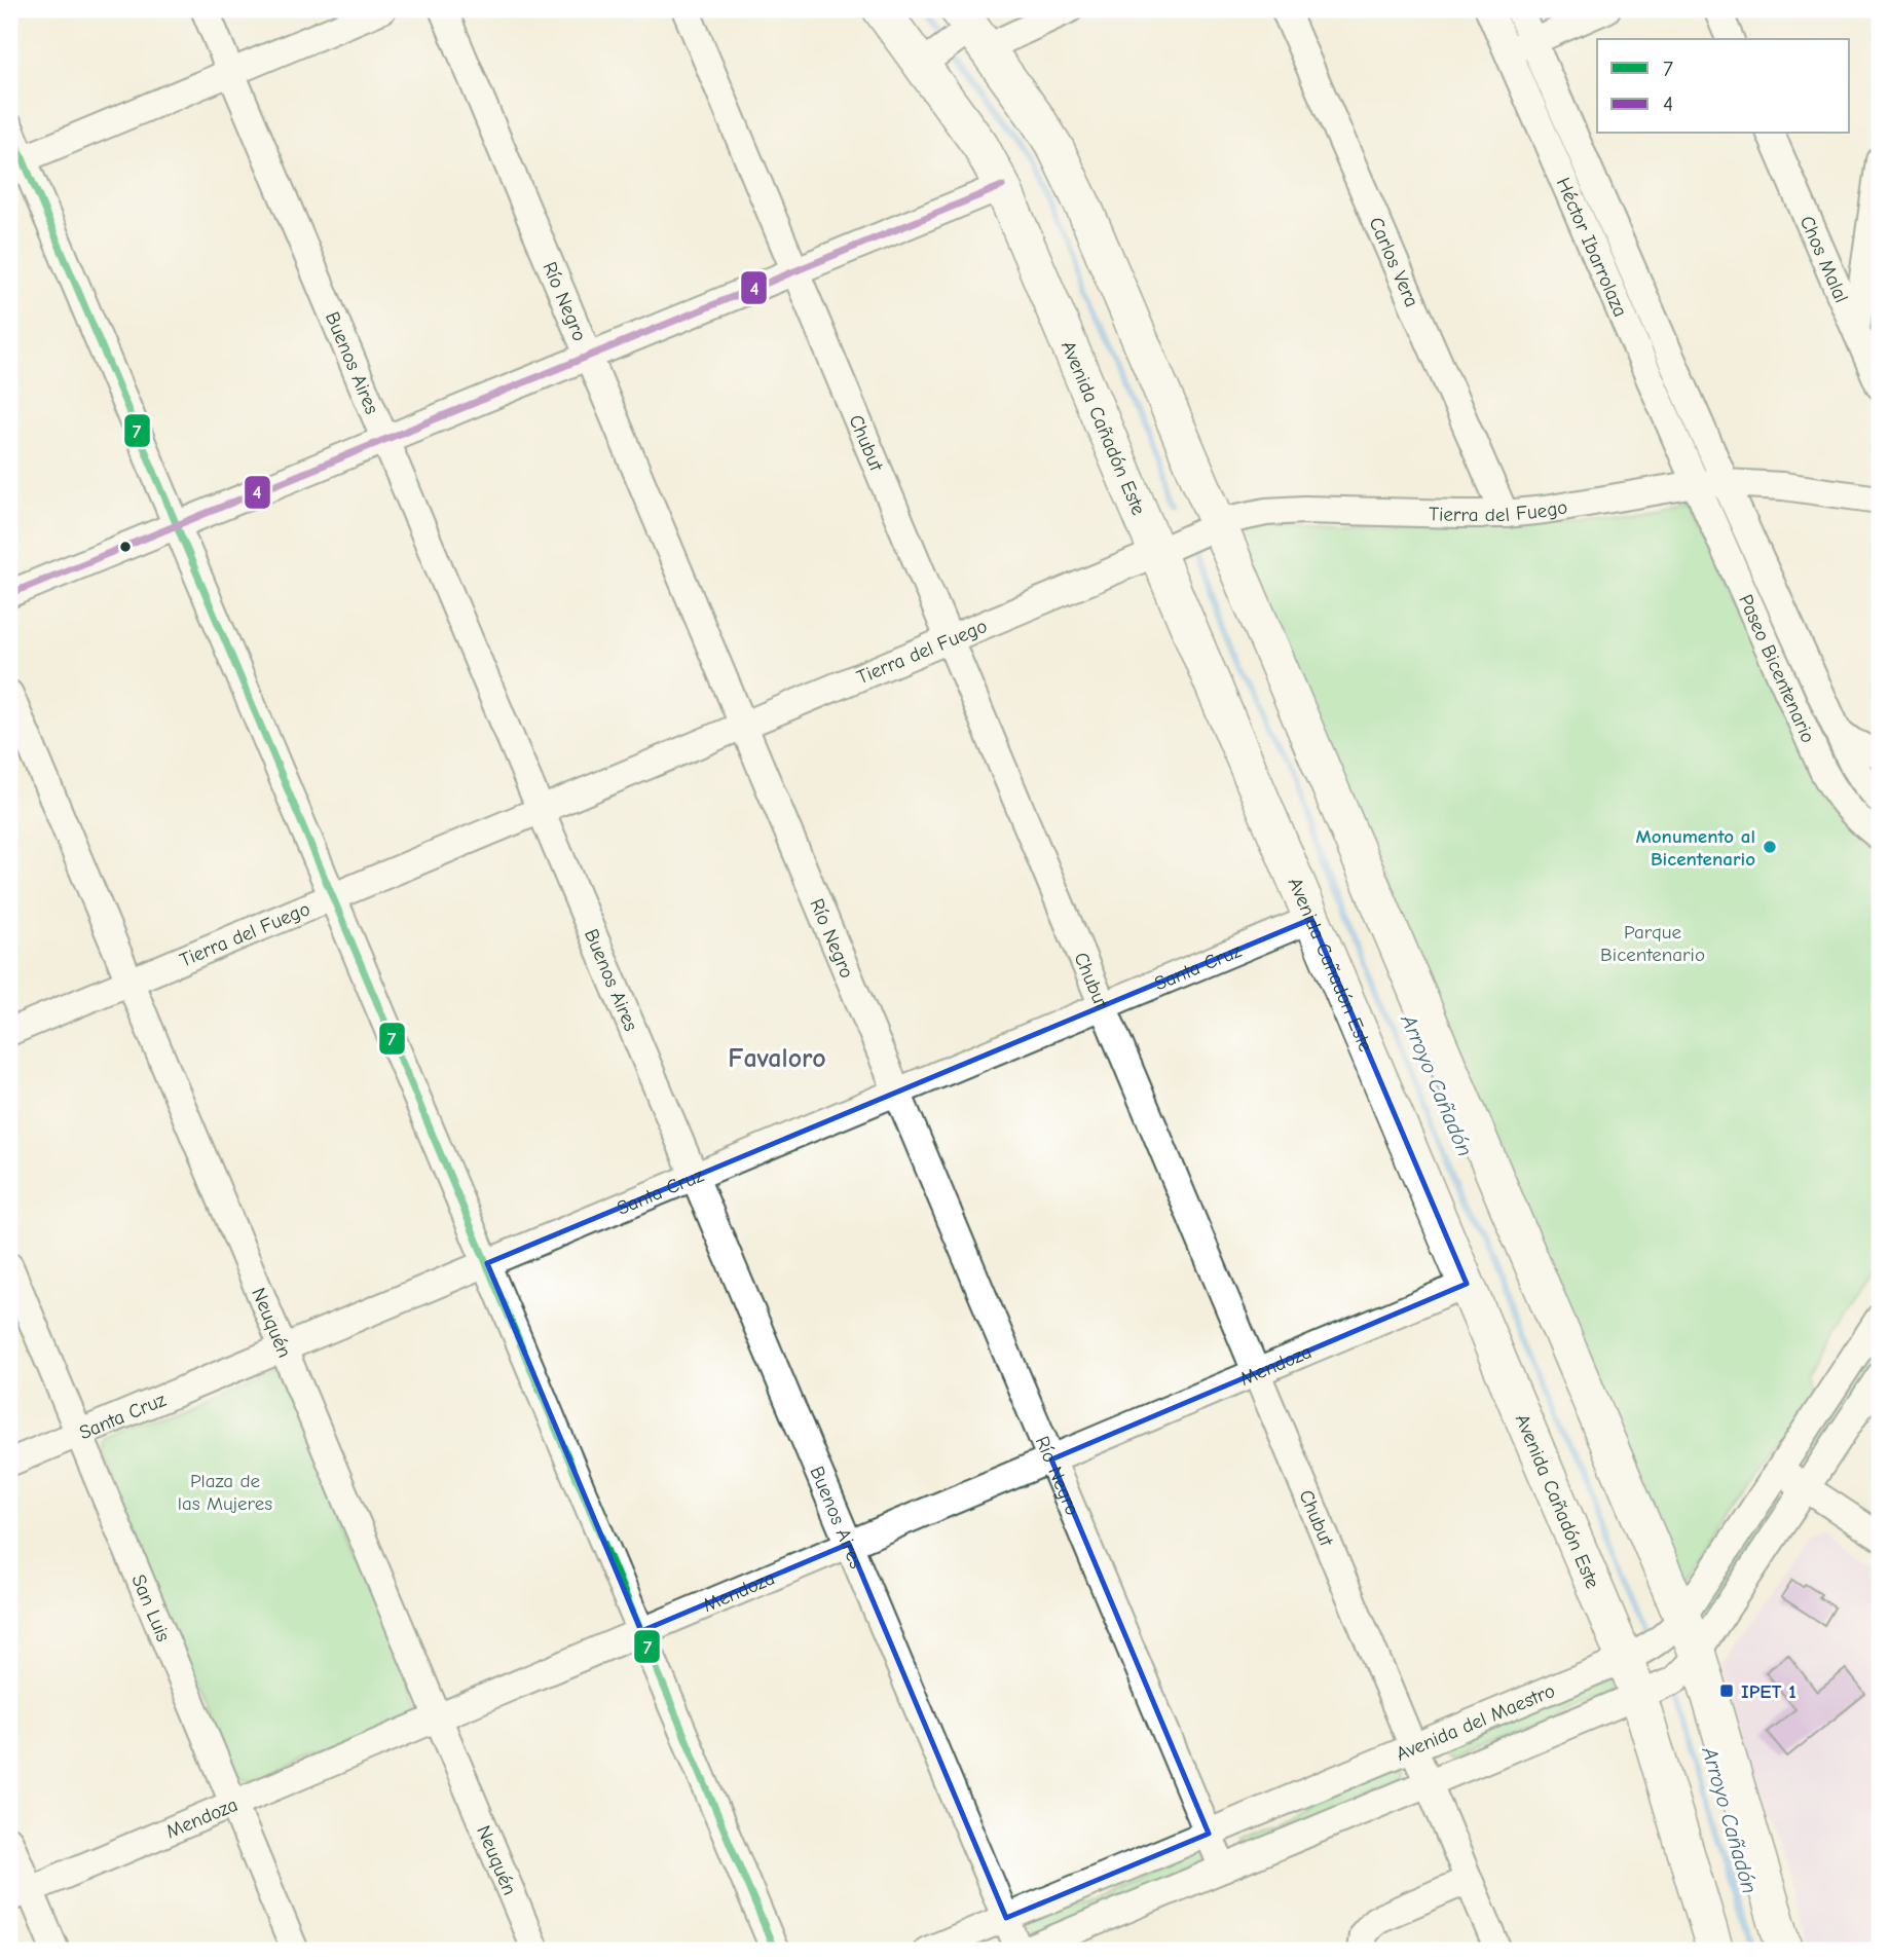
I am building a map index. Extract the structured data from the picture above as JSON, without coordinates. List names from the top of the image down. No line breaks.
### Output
{"streets":{"main road":["Avenida Cañadón Este"],"street":["Héctor Ibarrolaza","Chos Malal","Carlos Vera","Río Negro","Buenos Aires","Chubut","Tierra del Fuego","Paseo Bicentenario","Santa Cruz","Neuquén","Mendoza","San Luis","Avenida del Maestro"]},"crossings":[["Héctor Ibarrolaza","Tierra del Fuego"],["Héctor Ibarrolaza","Paseo Bicentenario"],["Carlos Vera","Tierra del Fuego"],["Río Negro","Tierra del Fuego"],["Río Negro","Santa Cruz"],["Río Negro","Mendoza"],["Río Negro","Avenida del Maestro"],["Buenos Aires","Tierra del Fuego"],["Buenos Aires","Santa Cruz"],["Buenos Aires","Mendoza"],["Buenos Aires","Avenida del Maestro"],["Avenida Cañadón Este","Tierra del Fuego"],["Avenida Cañadón Este","Santa Cruz"],["Avenida Cañadón Este","Mendoza"],["Avenida Cañadón Este","Avenida del Maestro"],["Chubut","Tierra del Fuego"],["Chubut","Santa Cruz"],["Chubut","Mendoza"],["Chubut","Avenida del Maestro"],["Tierra del Fuego","Paseo Bicentenario"],["Tierra del Fuego","Neuquén"],["Santa Cruz","Neuquén"],["Santa Cruz","San Luis"],["Neuquén","Mendoza"],["Mendoza","San Luis"]],"districts":["Favaloro"],"water":["Arroyo Cañadón"],"parks":["Parque Bicentenario","Plaza de las Mujeres"],"places":{"other":["Monumento al Bicentenario"],"transit":["IPET 1"]},"lines":["transit line 7","transit line 4"],"legend":["7","4"]}
